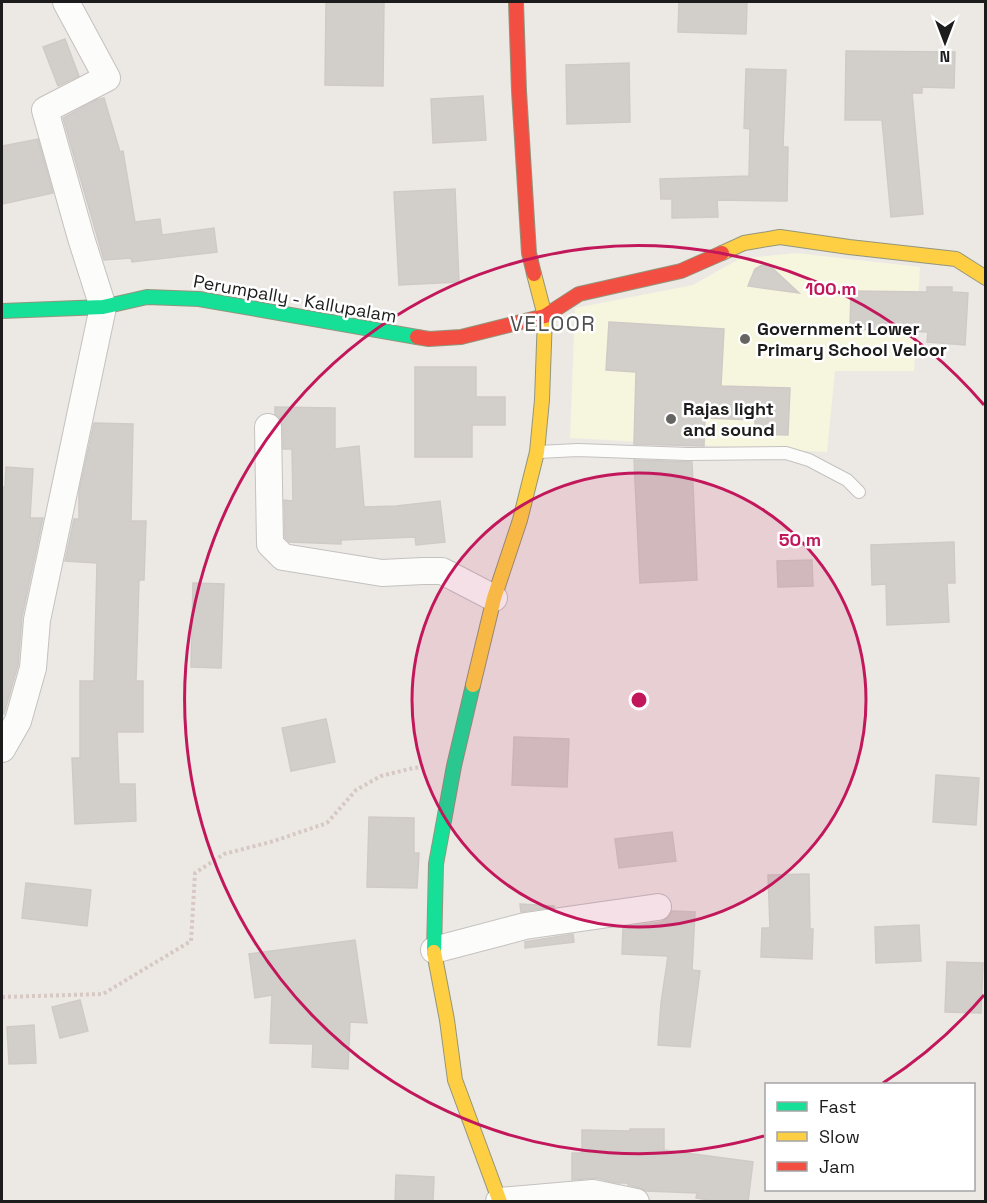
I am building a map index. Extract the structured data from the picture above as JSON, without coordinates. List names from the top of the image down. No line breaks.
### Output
{"streets":{"street":["Perumpally - Kallupalam"]},"districts":["VELOOR"],"places":["Government Lower Primary School Veloor","Rajas light and sound"],"legend":["Fast","Slow","Jam"],"north":"bottom","rings":["100 m","50 m"]}
